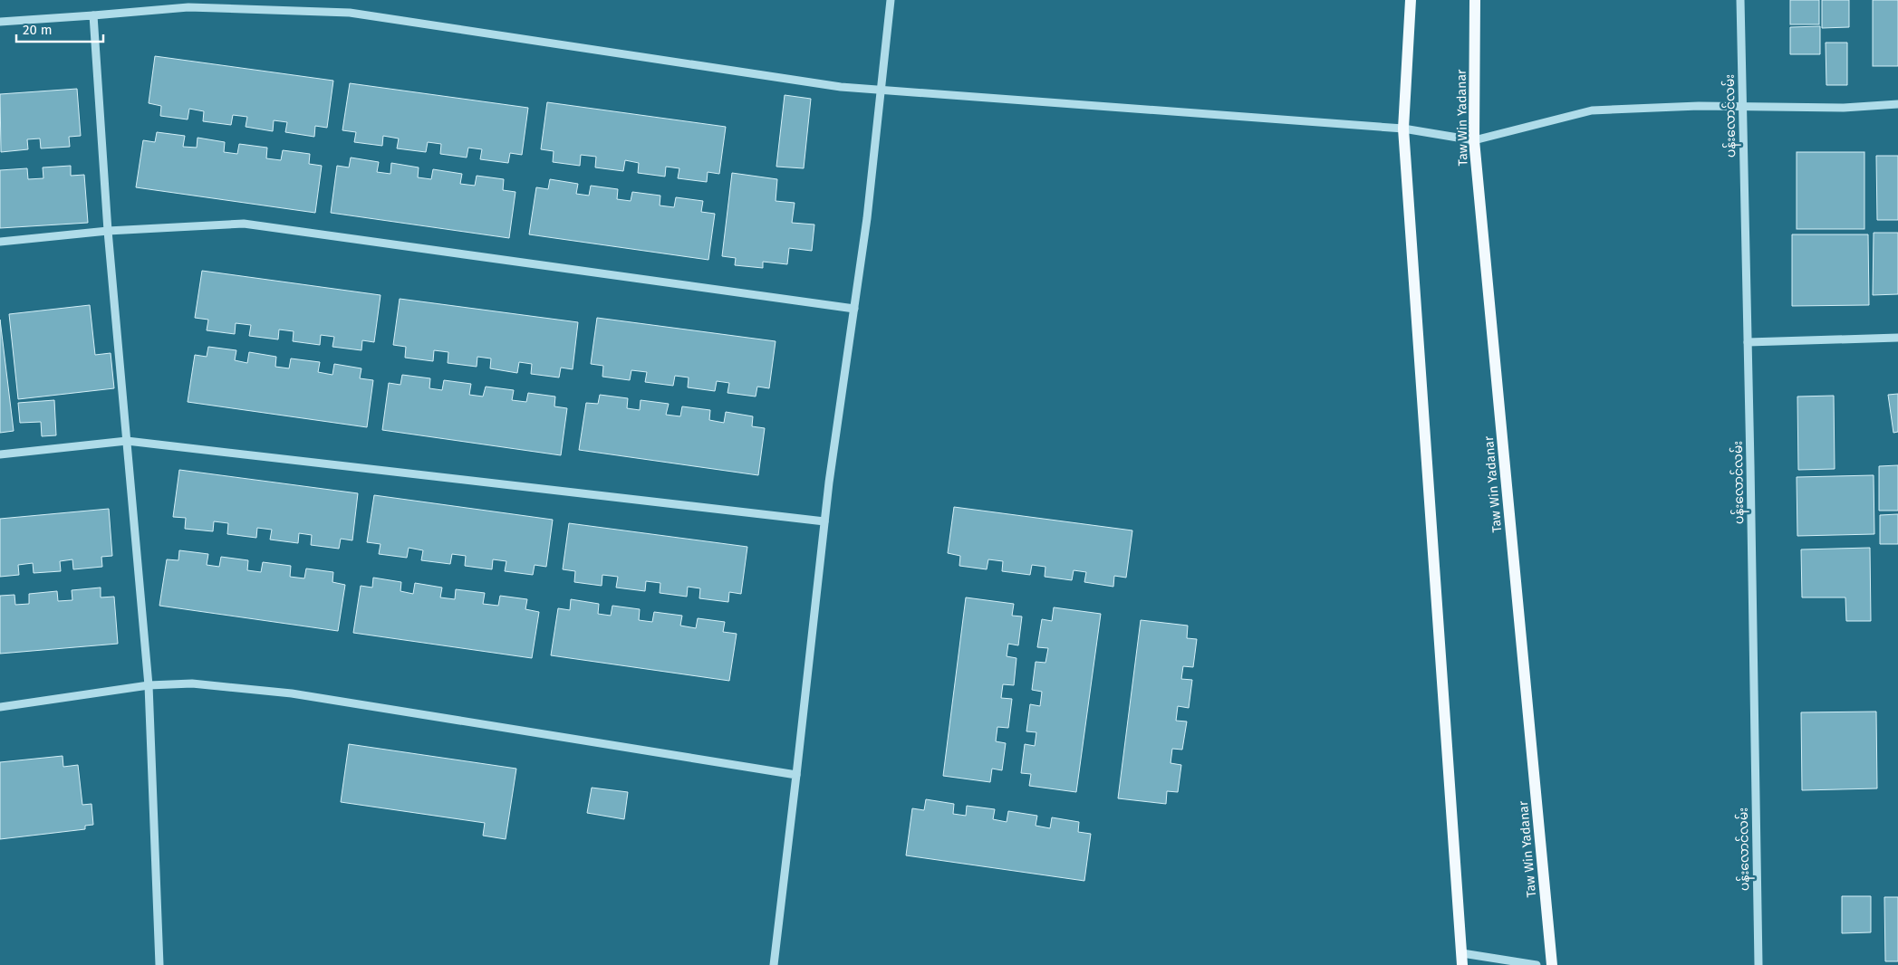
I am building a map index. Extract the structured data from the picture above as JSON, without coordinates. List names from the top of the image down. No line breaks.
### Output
{"streets":{"main road":["Taw Win Yadanar"],"street":["ပန်းလောင်လမ်း"]},"scale_bar":"20 m"}
